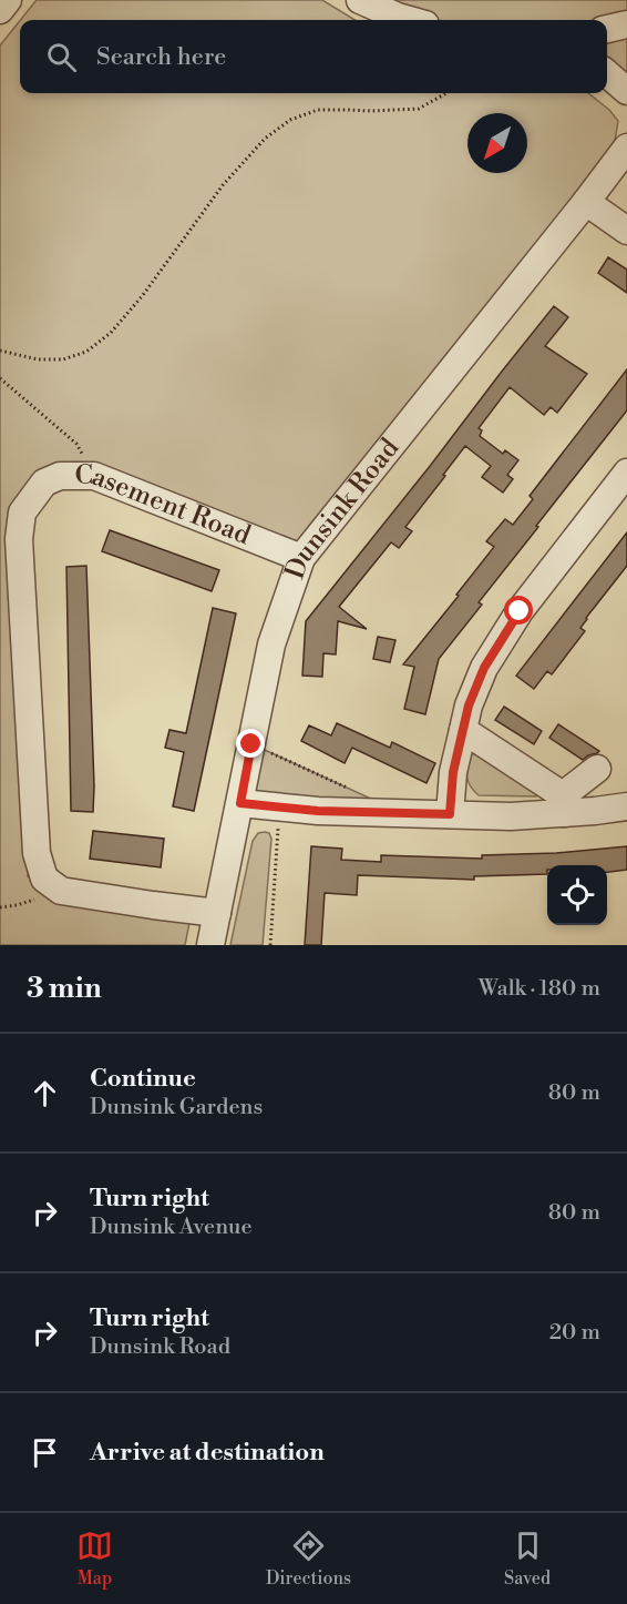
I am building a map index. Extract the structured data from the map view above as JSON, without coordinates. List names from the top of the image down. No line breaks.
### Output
{"streets":{"street":["Casement Road","Dunsink Road"]},"crossings":[["Casement Road","Dunsink Road"]],"north":"bottom left","page":{"search":"Search here","heading":["3 min","Walk · 180 m"],"list":[["Continue","Dunsink Gardens","80 m"],["Turn right","Dunsink Avenue","80 m"],["Turn right","Dunsink Road","20 m"],"Arrive at destination"],"nav":["Map","Directions","Saved"]}}
